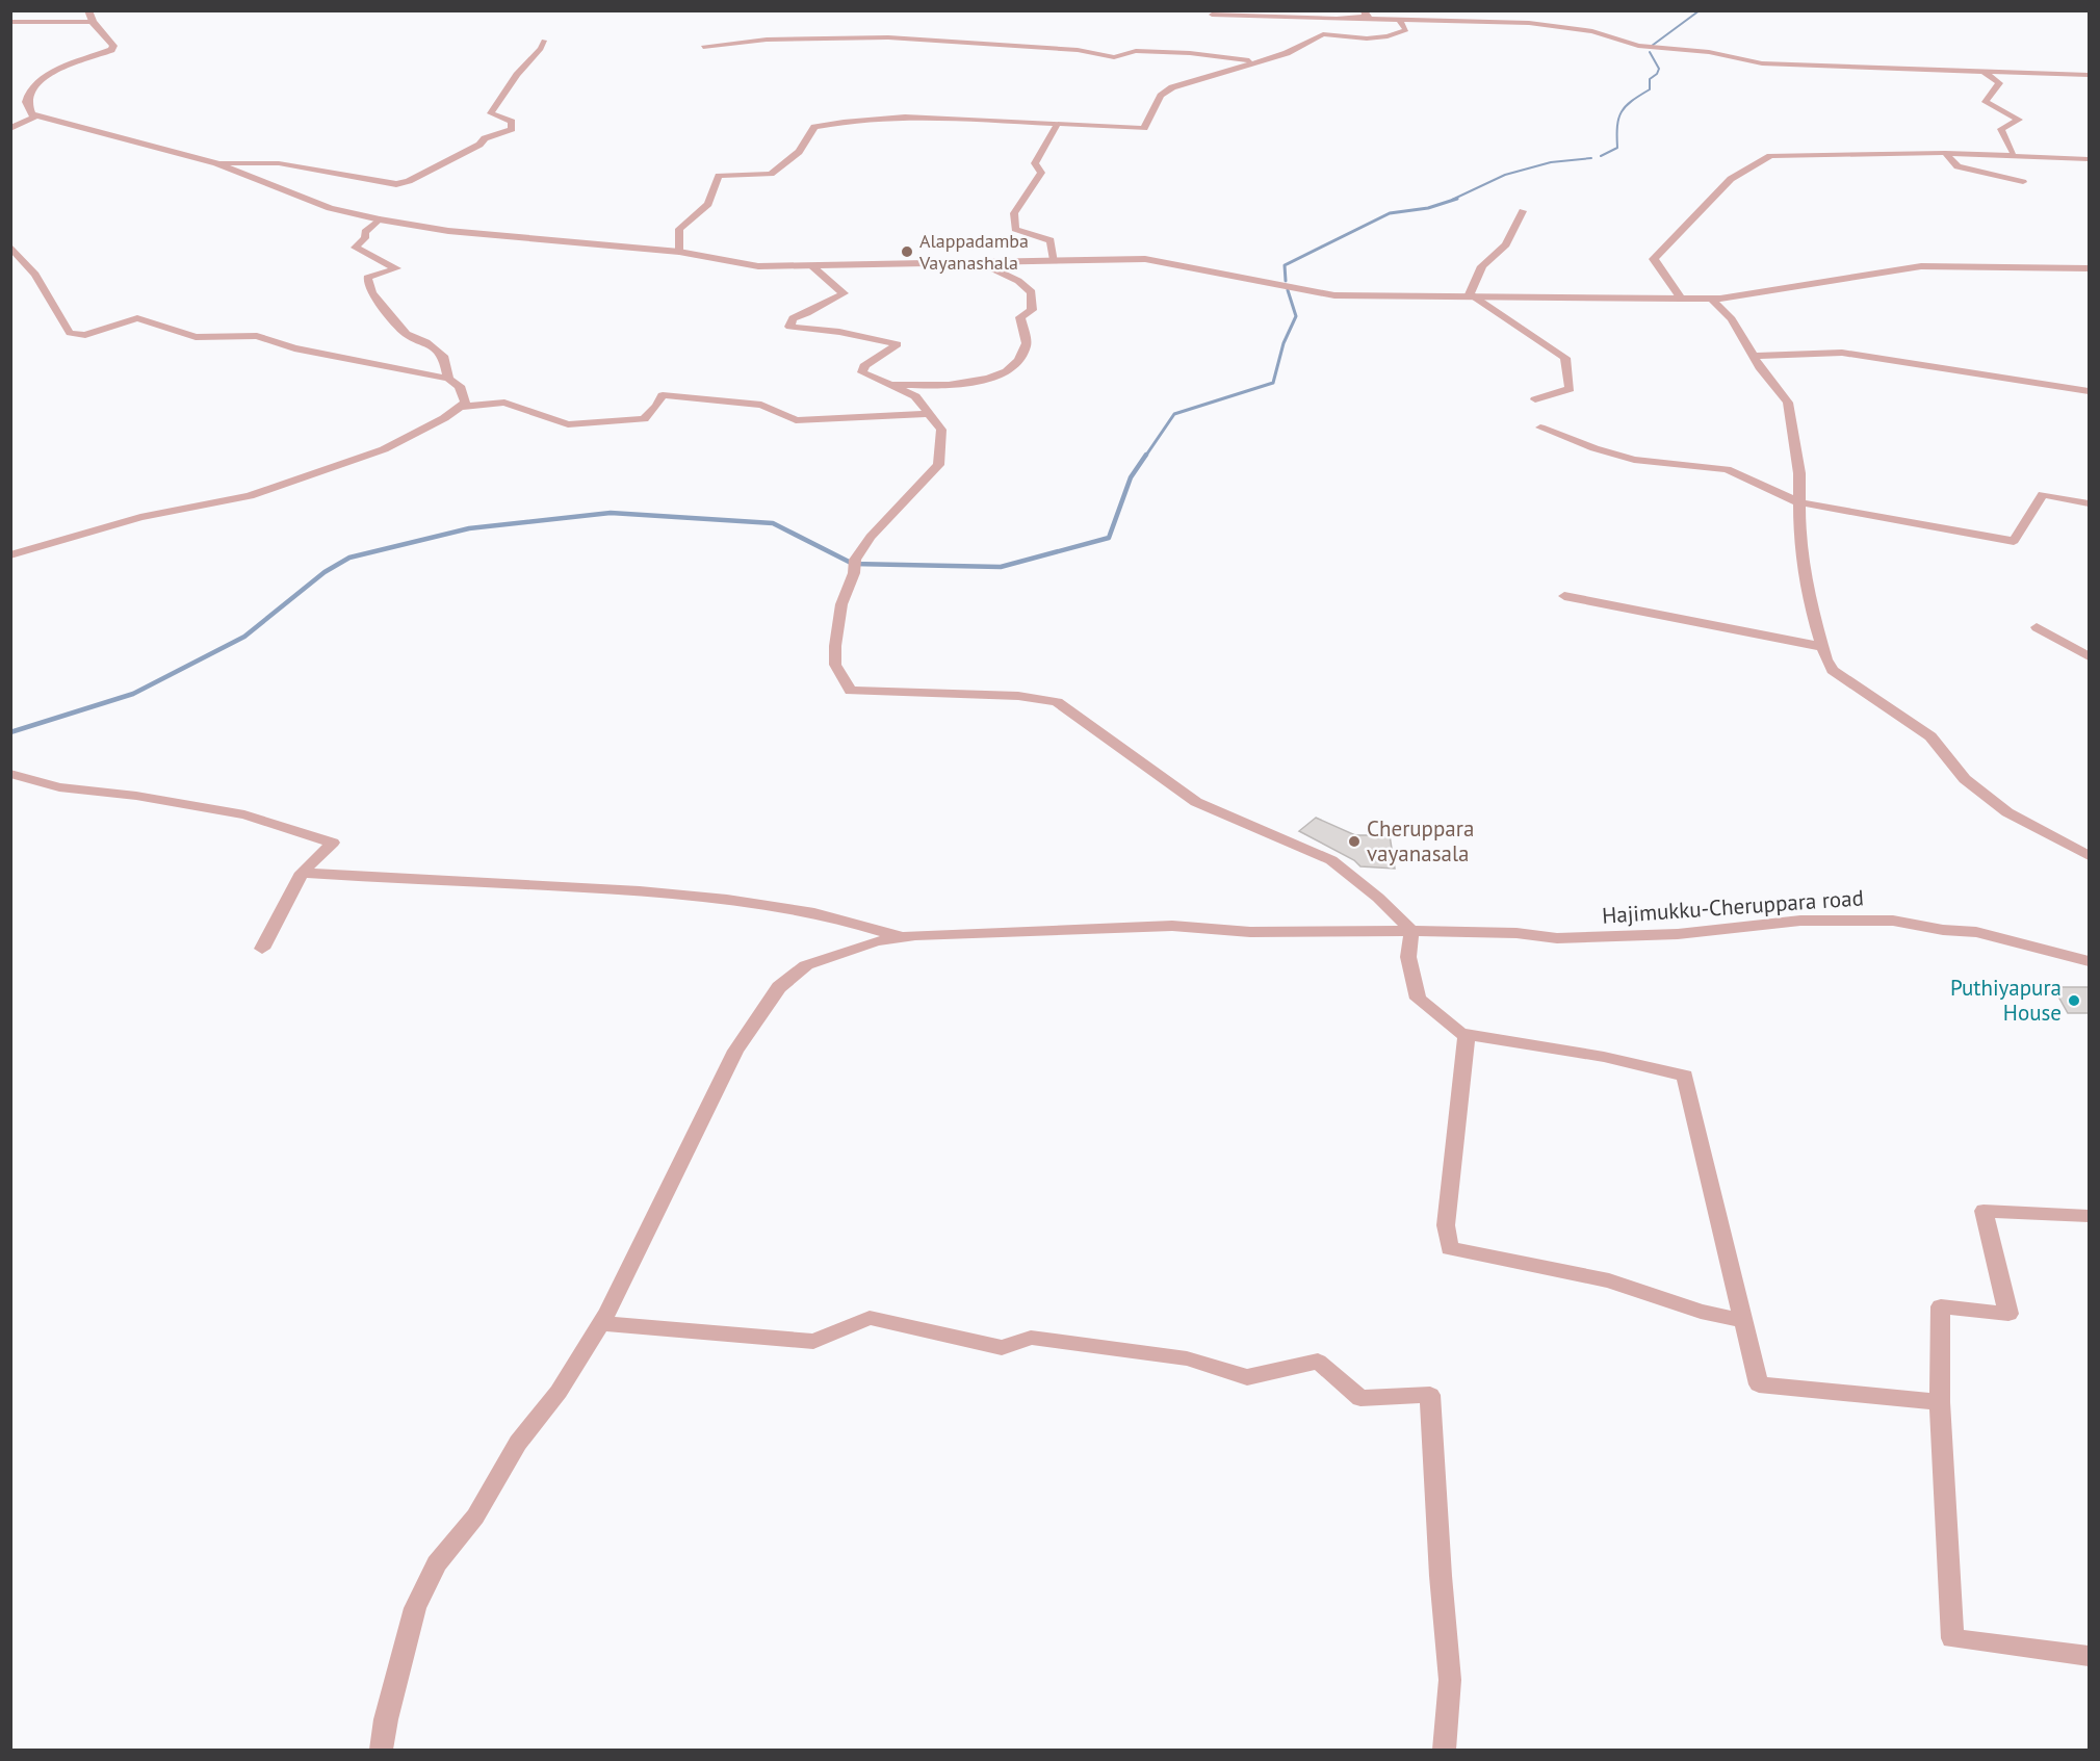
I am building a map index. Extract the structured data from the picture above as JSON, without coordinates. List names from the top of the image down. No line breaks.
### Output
{"streets":{"street":["Hajimukku-Cheruppara road"]},"places":["Alappadamba Vayanashala","Cheruppara vayanasala","Puthiyapura House"]}
